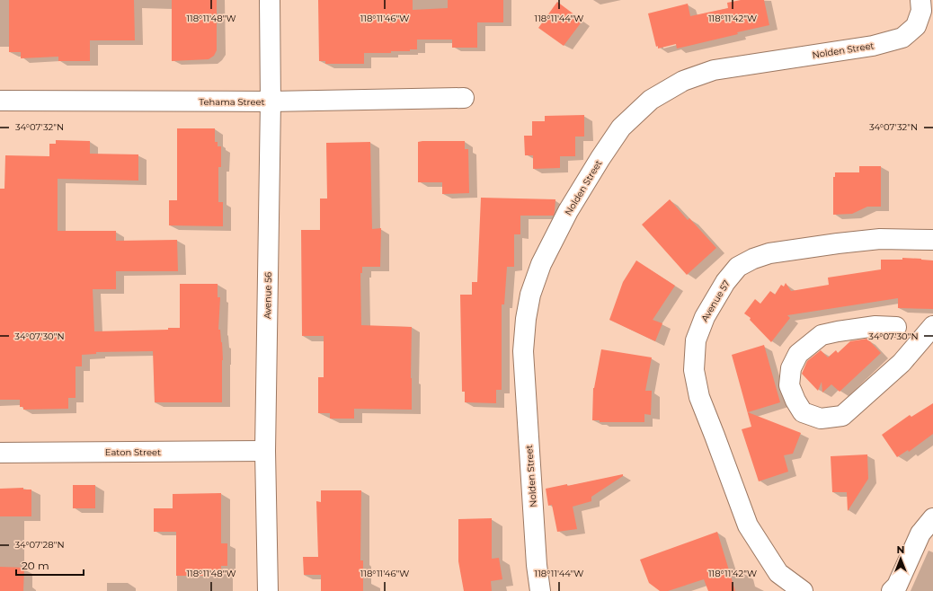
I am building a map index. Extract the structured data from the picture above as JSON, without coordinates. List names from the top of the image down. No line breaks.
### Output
{"streets":{"street":["Nolden Street","Tehama Street","Avenue 56","Avenue 57","Eaton Street"]},"crossings":[["Tehama Street","Avenue 56"],["Avenue 56","Eaton Street"]],"scale_bar":"20 m","north":"top","coordinates":["118°11'48\"W","118°11'46\"W","118°11'44\"W","118°11'42\"W","34°07'32\"N","34°07'30\"N","34°07'28\"N"]}
